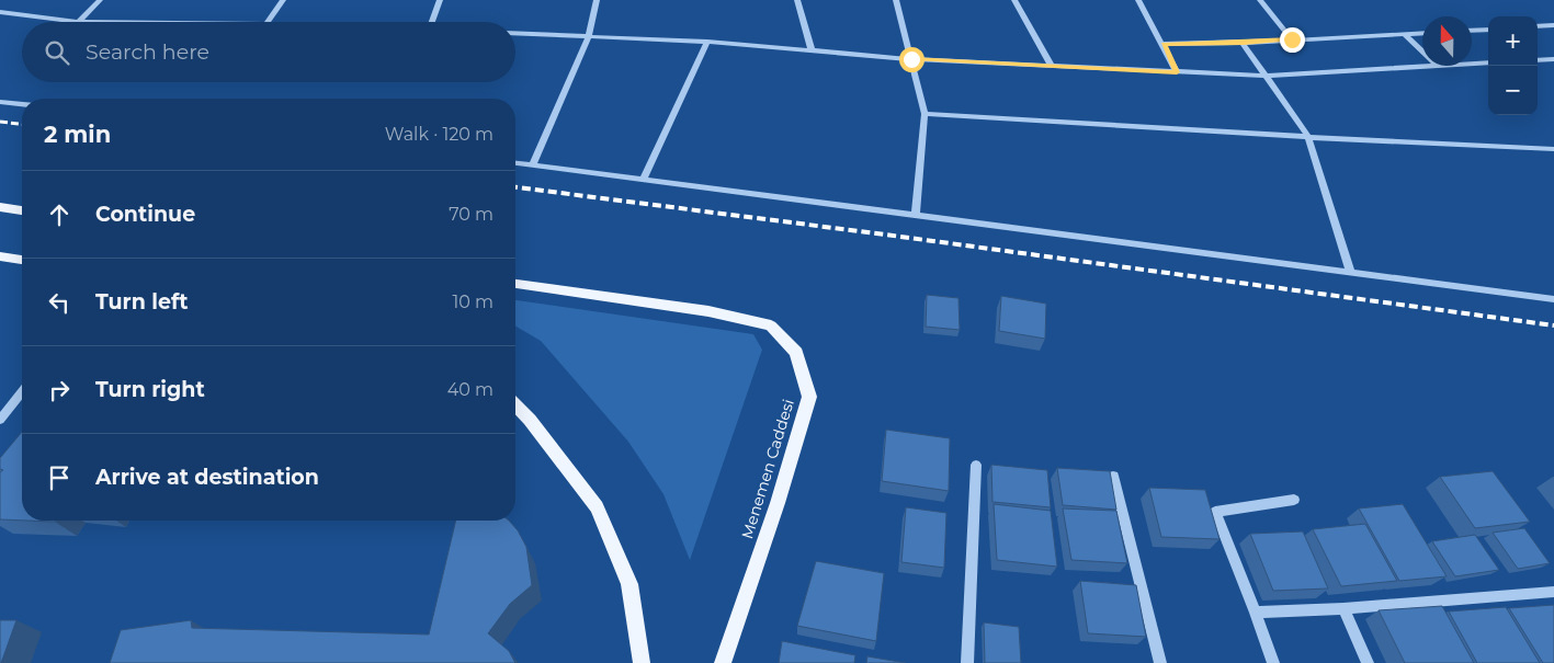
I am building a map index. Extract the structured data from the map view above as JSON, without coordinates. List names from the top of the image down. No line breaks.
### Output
{"streets":{"main road":["Menemen Caddesi"]},"north":"top","page":{"map_buttons":["+","−"],"search":"Search here","heading":["2 min","Walk · 120 m"],"list":[["Continue","70 m"],["Turn left","10 m"],["Turn right","40 m"],"Arrive at destination"]}}
